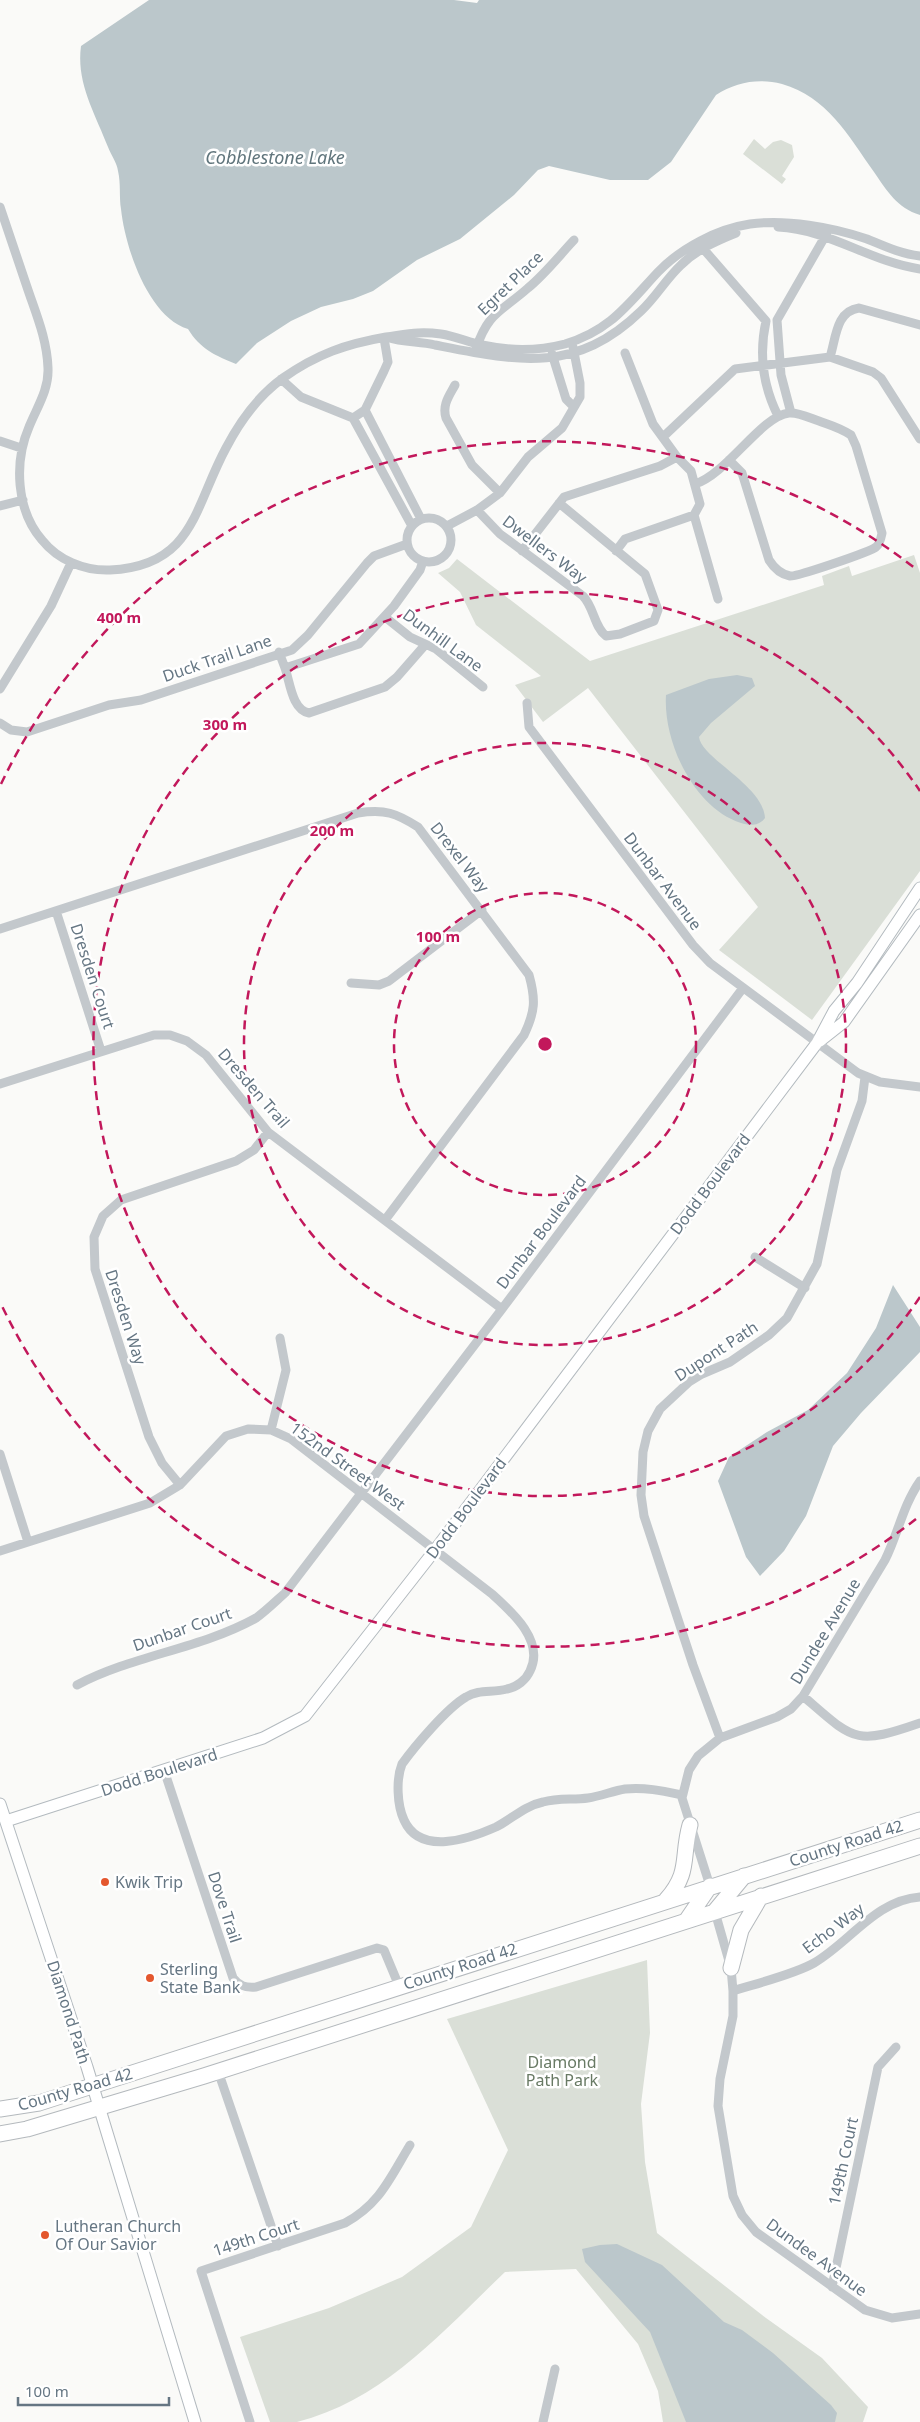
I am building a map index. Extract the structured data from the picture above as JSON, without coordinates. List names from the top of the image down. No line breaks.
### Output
{"streets":{"highway":["County Road 42"],"street":["Egret Place","Dwellers Way","Dunhill Lane","Duck Trail Lane","Drexel Way","Dunbar Avenue","Dresden Court","Dresden Trail","Dodd Boulevard","Dunbar Boulevard","Dresden Way","Dupont Path","152nd Street West","Dunbar Court","Dundee Avenue","Dove Trail","Echo Way","Diamond Path","149th Court"]},"crossings":[["Drexel Way","Dresden Court"],["Drexel Way","Dresden Trail"],["Dunbar Avenue","Dodd Boulevard"],["Dunbar Avenue","Dunbar Boulevard"],["Dresden Court","Dresden Trail"],["Dresden Trail","Dunbar Boulevard"],["Dresden Trail","Dresden Way"],["Dodd Boulevard","152nd Street West"],["Dodd Boulevard","Dove Trail"],["Dodd Boulevard","Diamond Path"],["Dunbar Boulevard","152nd Street West"],["Dunbar Boulevard","Dunbar Court"],["Dresden Way","152nd Street West"],["Dupont Path","Dundee Avenue"],["152nd Street West","Dunbar Court"],["152nd Street West","Dundee Avenue"],["Dundee Avenue","County Road 42"],["Dundee Avenue","Echo Way"],["Dundee Avenue","149th Court"],["County Road 42","Dove Trail"],["County Road 42","Diamond Path"]],"water":["Cobblestone Lake"],"parks":["Diamond Path Park"],"places":["Kwik Trip","Sterling State Bank","Lutheran Church Of Our Savior"],"scale_bar":"100 m","rings":["400 m","300 m","200 m","100 m"]}
